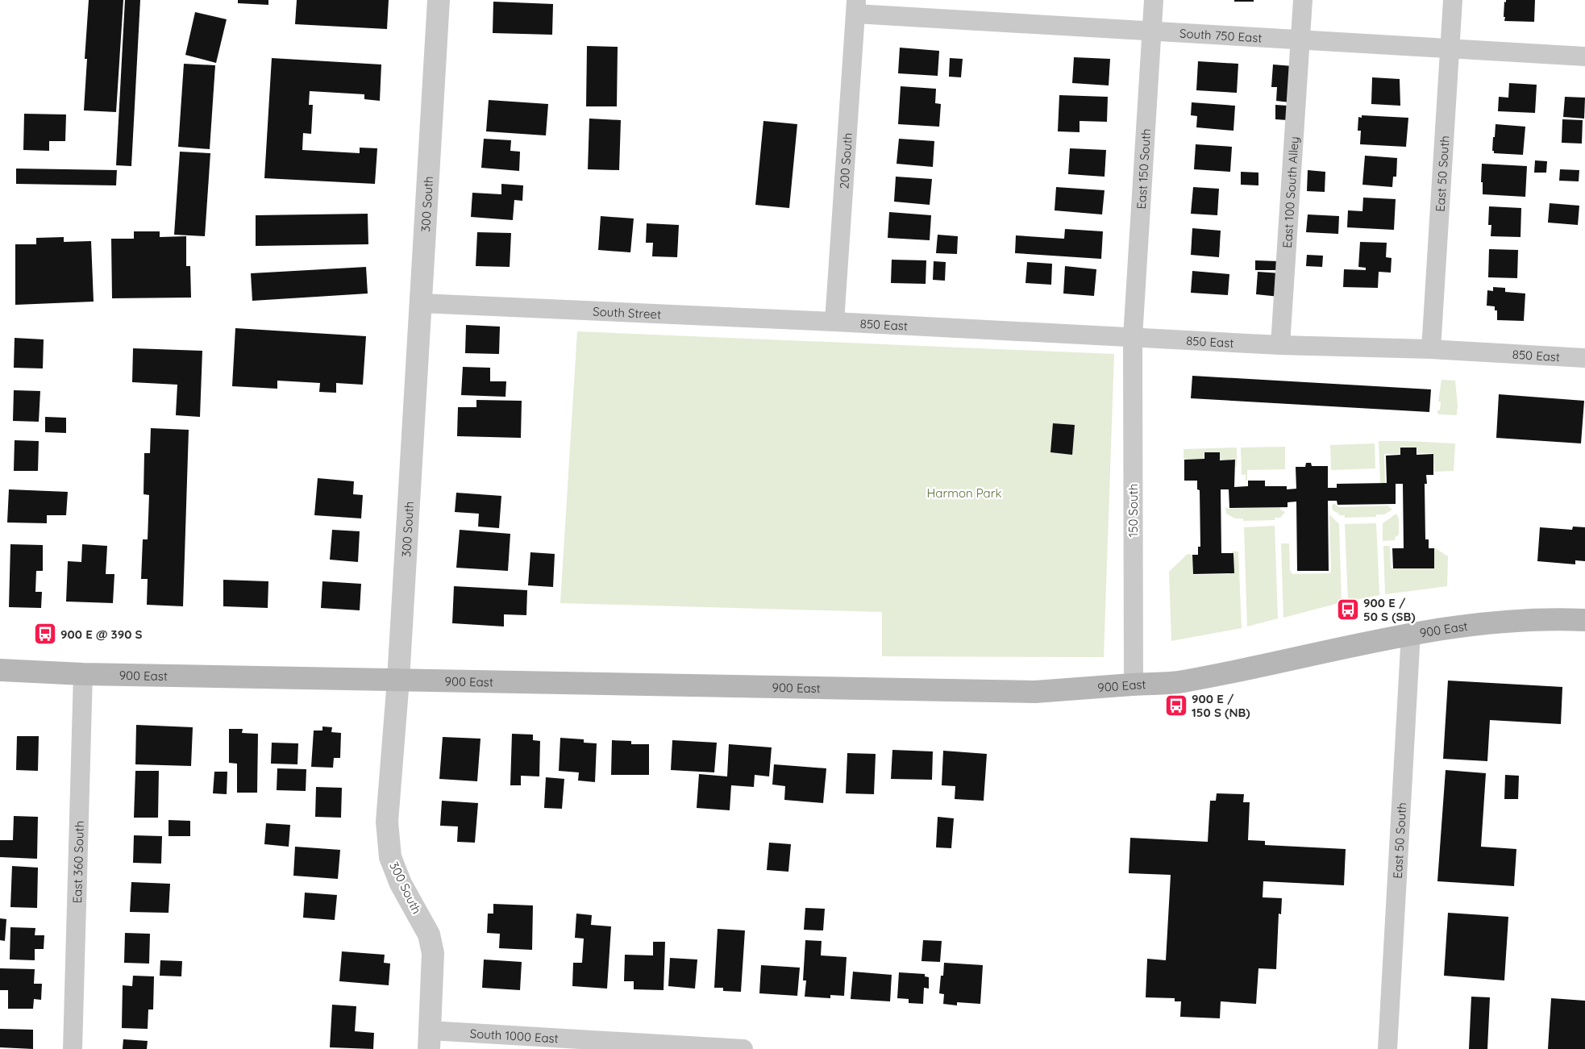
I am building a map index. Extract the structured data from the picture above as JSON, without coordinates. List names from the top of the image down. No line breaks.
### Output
{"streets":{"main road":["900 East"],"street":["South 750 East","200 South","East 150 South","East 50 South","East 100 South Alley","300 South","South Street","850 East","150 South","East 360 South","South 1000 East"]},"crossings":[["South 750 East","200 South"],["South 750 East","East 150 South"],["South 750 East","East 50 South"],["South 750 East","East 100 South Alley"],["200 South","South Street"],["200 South","850 East"],["East 150 South","850 East"],["East 150 South","150 South"],["East 50 South","850 East"],["East 50 South","900 East"],["East 100 South Alley","850 East"],["300 South","South Street"],["300 South","900 East"],["300 South","South 1000 East"],["South Street","850 East"],["850 East","150 South"],["150 South","900 East"],["900 East","East 360 South"]],"parks":["Harmon Park"],"places":{"bus stop":["900 E / 50 S (SB)","900 E @ 390 S","900 E / 150 S (NB)"]}}
